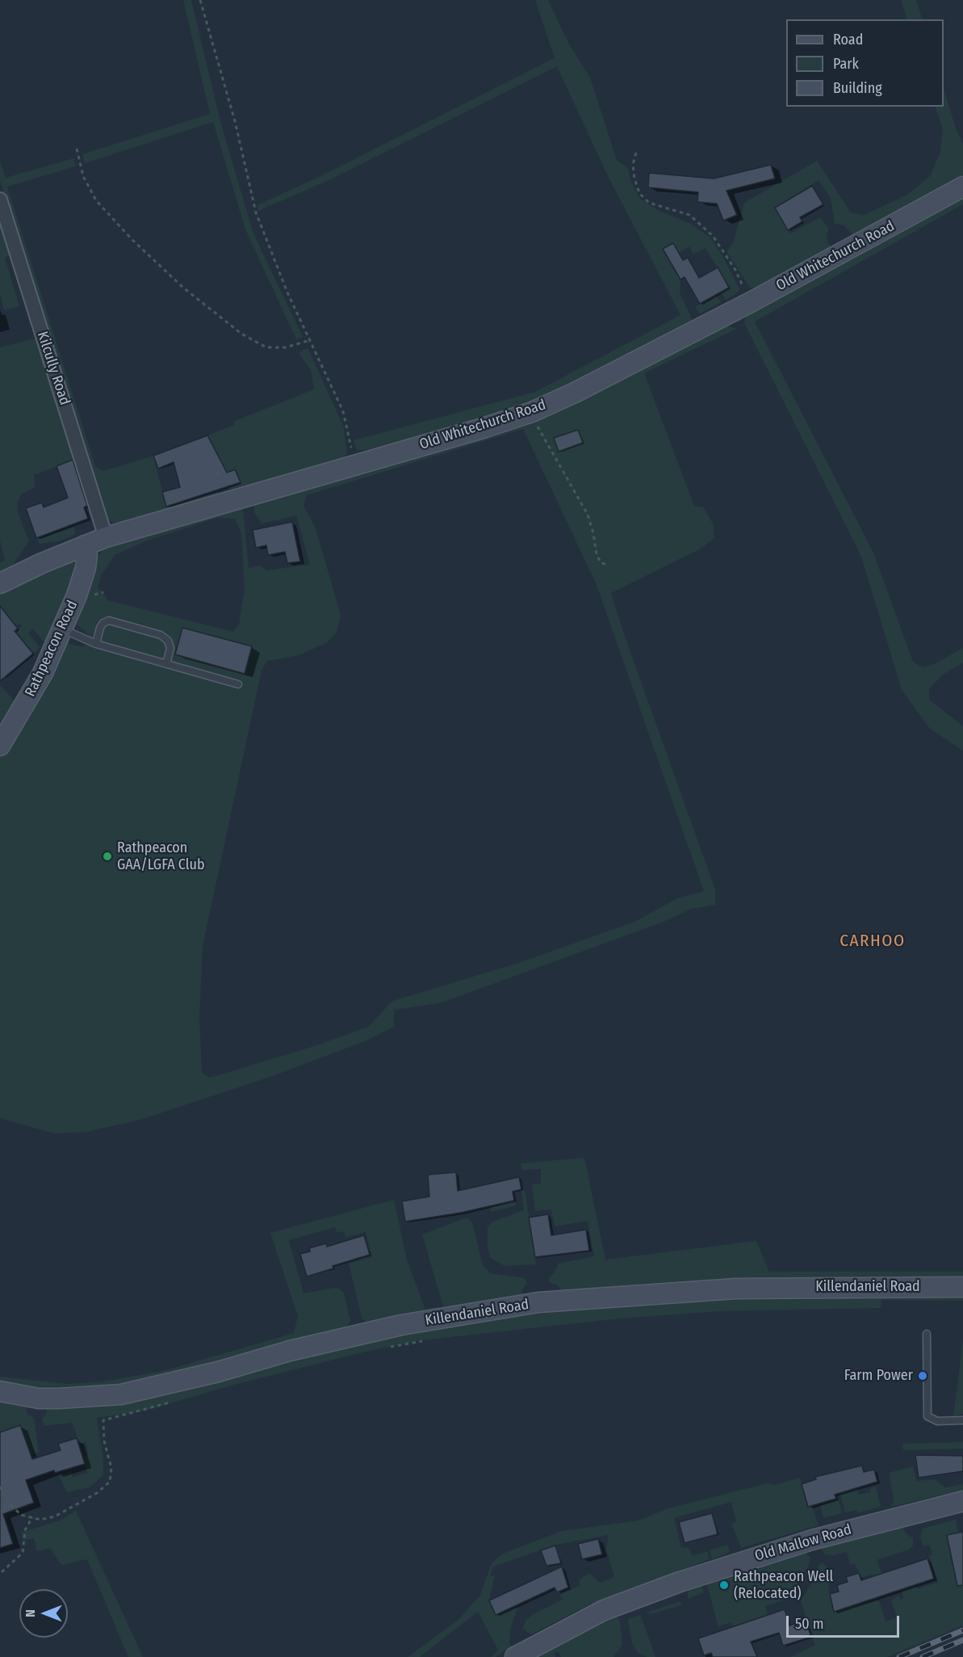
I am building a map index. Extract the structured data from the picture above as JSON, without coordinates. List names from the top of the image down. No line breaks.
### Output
{"streets":{"street":["Old Whitechurch Road","Kilcully Road","Rathpeacon Road","Killendaniel Road","Old Mallow Road"]},"crossings":[["Old Whitechurch Road","Kilcully Road"],["Old Whitechurch Road","Rathpeacon Road"]],"districts":["CARHOO"],"places":["Rathpeacon GAA/LGFA Club","Farm Power","Rathpeacon Well (Relocated)"],"legend":["Road","Park","Building"],"scale_bar":"50 m","north":"left"}
